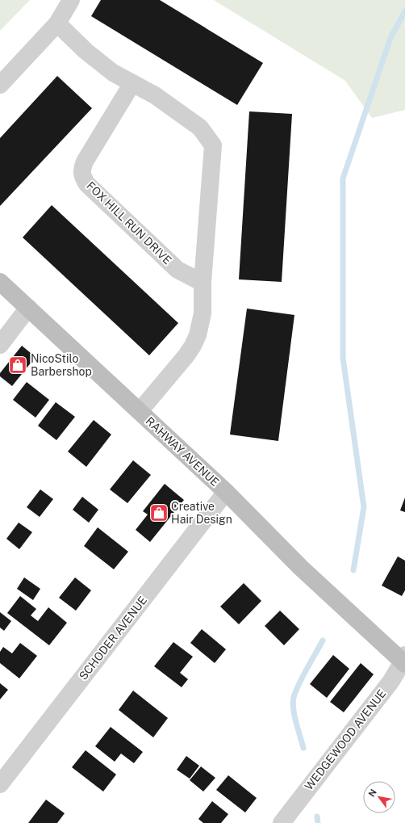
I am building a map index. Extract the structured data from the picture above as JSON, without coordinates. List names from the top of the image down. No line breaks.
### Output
{"streets":{"street":["FOX HILL RUN DRIVE","RAHWAY AVENUE","SCHODER AVENUE","WEDGEWOOD AVENUE"]},"crossings":[["RAHWAY AVENUE","SCHODER AVENUE"],["RAHWAY AVENUE","WEDGEWOOD AVENUE"]],"places":{"shop":["NicoStilo Barbershop","Creative Hair Design"]},"north":"top left"}
